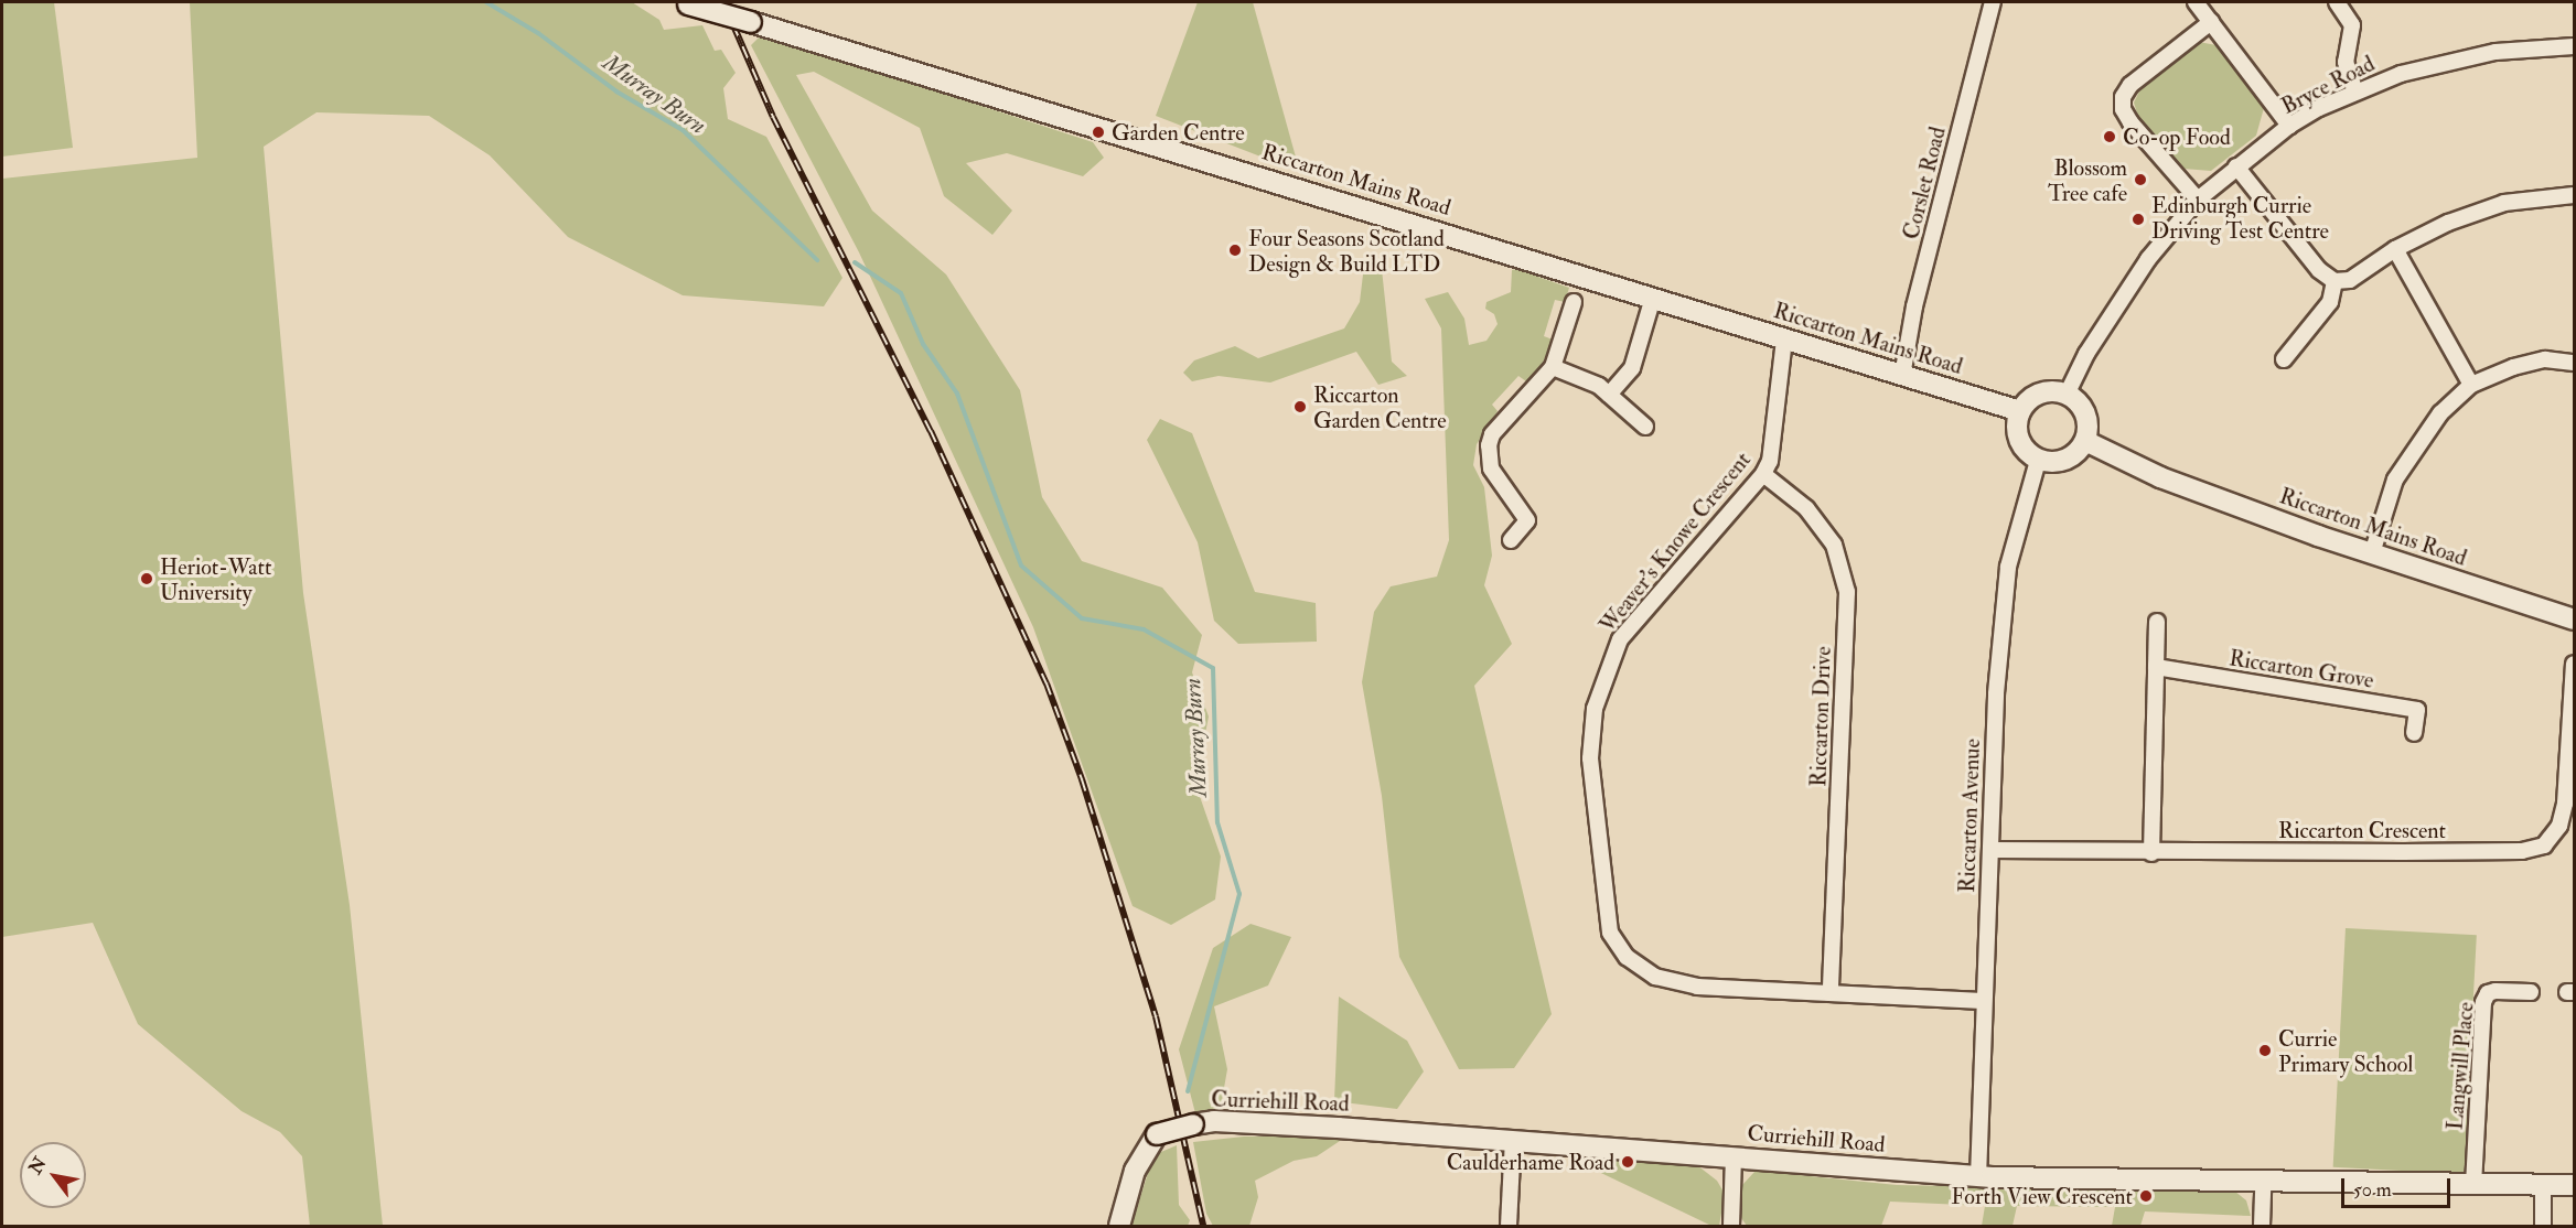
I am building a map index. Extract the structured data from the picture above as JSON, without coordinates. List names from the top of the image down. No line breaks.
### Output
{"streets":{"street":["Bryce Road","Riccarton Mains Road","Corslet Road","Weaver's Knowe Crescent","Riccarton Grove","Riccarton Drive","Riccarton Avenue","Riccarton Crescent","Langwill Place","Curriehill Road"]},"crossings":[["Bryce Road","Riccarton Mains Road"],["Bryce Road","Riccarton Avenue"],["Riccarton Mains Road","Corslet Road"],["Riccarton Mains Road","Weaver's Knowe Crescent"],["Riccarton Mains Road","Riccarton Avenue"],["Weaver's Knowe Crescent","Riccarton Drive"],["Weaver's Knowe Crescent","Riccarton Avenue"],["Riccarton Avenue","Riccarton Crescent"],["Riccarton Avenue","Curriehill Road"],["Langwill Place","Curriehill Road"]],"water":["Murray Burn"],"places":["Garden Centre","Co-op Food","Blossom Tree cafe","Edinburgh Currie Driving Test Centre","Four Seasons Scotland Design & Build LTD","Riccarton Garden Centre","Heriot-Watt University","Currie Primary School","Caulderhame Road","Forth View Crescent"],"scale_bar":"50 m","north":"top left"}
